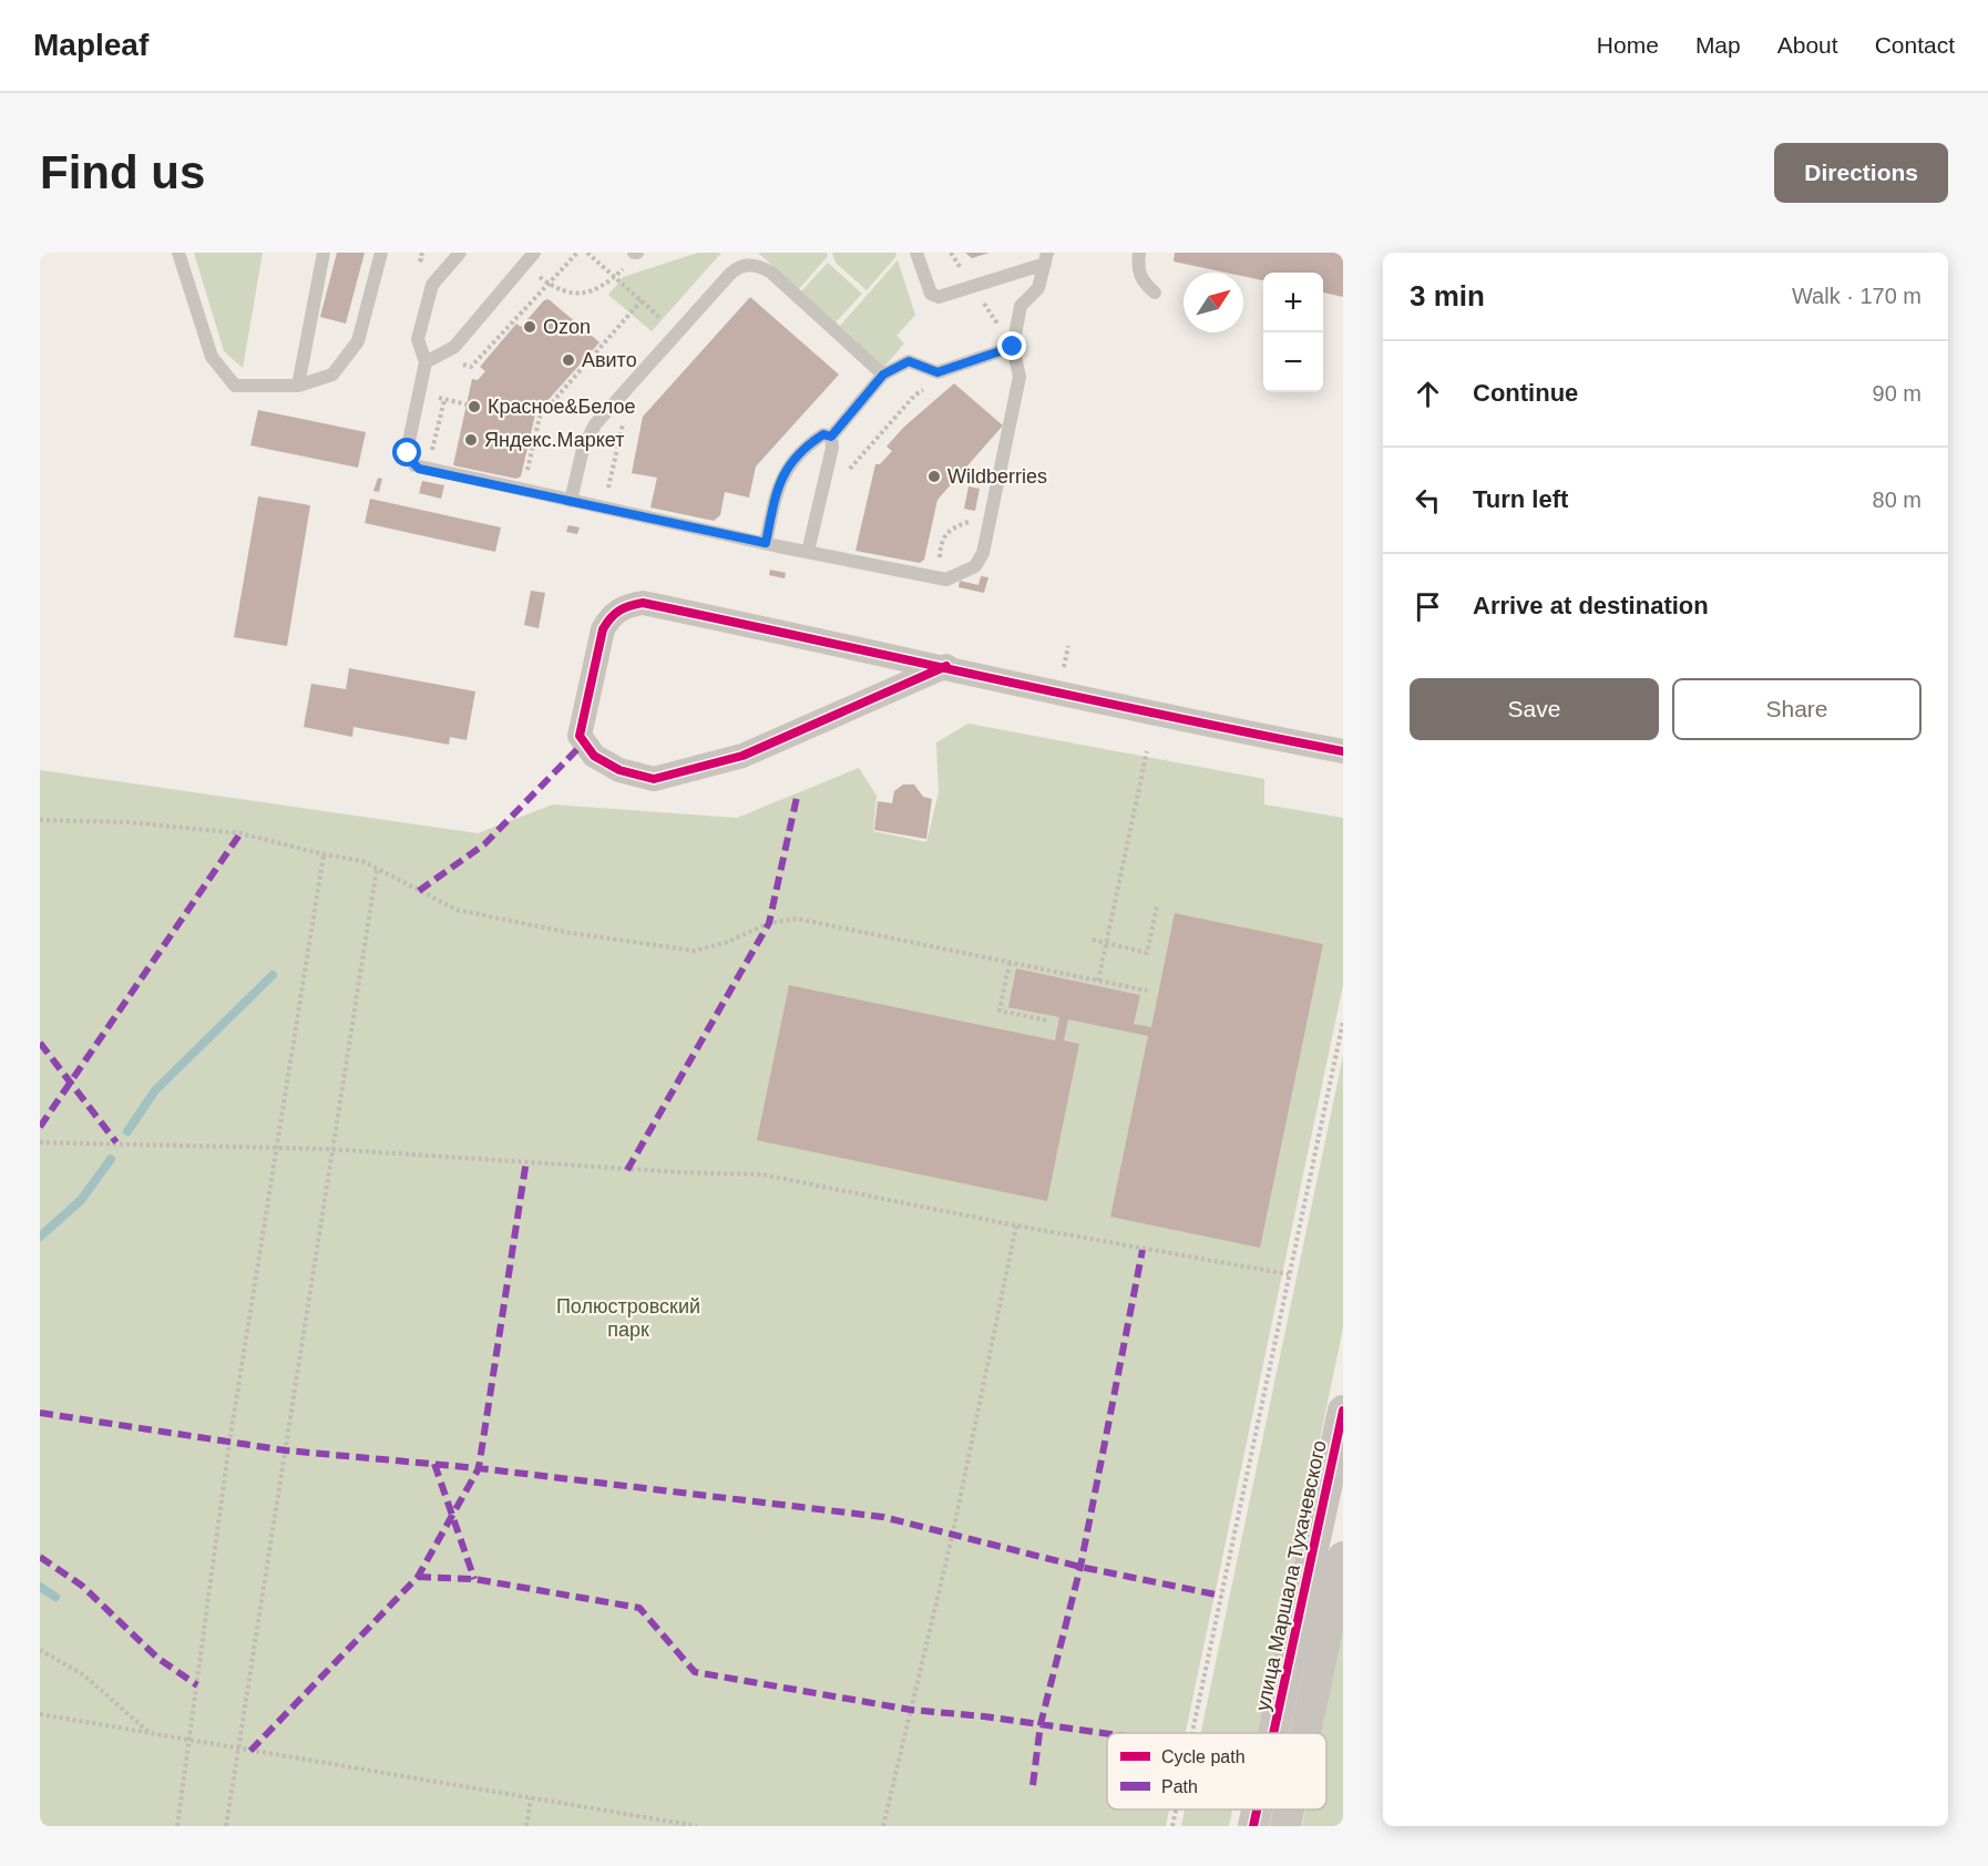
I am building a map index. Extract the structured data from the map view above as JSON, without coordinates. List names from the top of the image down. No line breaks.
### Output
{"streets":{"street":["улица Маршала Тухачевского"]},"parks":["Полюстровский парк"],"places":["Ozon","Авито","Красное&Белое","Яндекс.Маркет","Wildberries"],"legend":["Cycle path","Path"],"north":"top right","page":{"header":"Mapleaf","nav":["Home","Map","About","Contact"],"buttons":["Directions",["Save","Share"]],"title":"Find us","heading":["3 min","Walk · 170 m"],"map_buttons":["+","−"],"list":[["Continue","90 m"],["Turn left","80 m"],"Arrive at destination"]}}
